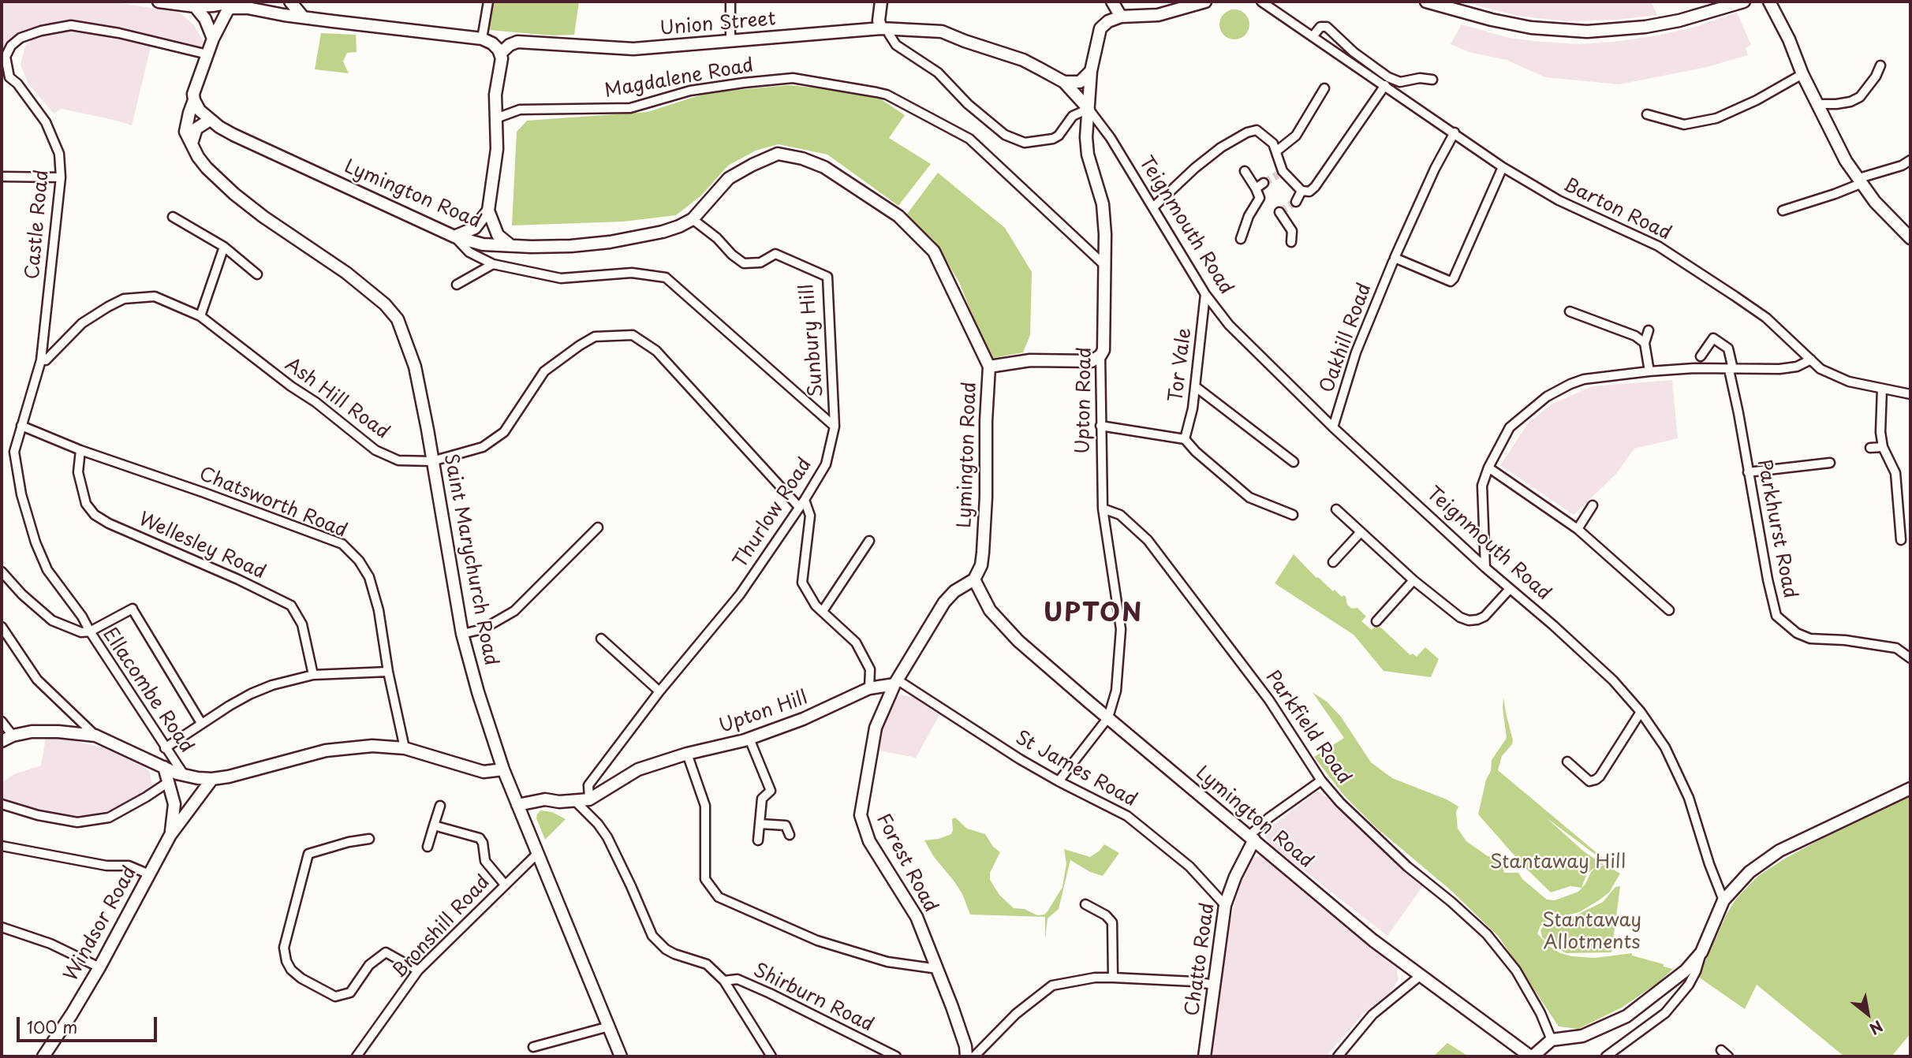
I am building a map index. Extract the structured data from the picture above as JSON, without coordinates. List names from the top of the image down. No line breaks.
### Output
{"streets":{"street":["Union Street","Magdalene Road","Lymington Road","Barton Road","Castle Road","Teignmouth Road","Oakhill Road","Sunbury Hill","Tor Vale","Ash Hill Road","Upton Road","Chatsworth Road","Thurlow Road","Parkhurst Road","Wellesley Road","Saint Marychurch Road","Ellacombe Road","Upton Hill","Parkfield Road","St James Road","Forest Road","Windsor Road","Bronshill Road","Chatto Road","Shirburn Road"]},"crossings":[["Union Street","Teignmouth Road"],["Magdalene Road","Upton Road"],["Lymington Road","Sunbury Hill"],["Lymington Road","Upton Road"],["Lymington Road","Chatto Road"],["Barton Road","Oakhill Road"],["Castle Road","Ash Hill Road"],["Castle Road","Chatsworth Road"],["Castle Road","Ellacombe Road"],["Teignmouth Road","Oakhill Road"],["Teignmouth Road","Tor Vale"],["Teignmouth Road","Upton Road"],["Sunbury Hill","Thurlow Road"],["Ash Hill Road","Thurlow Road"],["Ash Hill Road","Saint Marychurch Road"],["Upton Road","Parkfield Road"],["Upton Road","St James Road"],["Chatsworth Road","Wellesley Road"],["Thurlow Road","Upton Hill"],["Saint Marychurch Road","Upton Hill"],["Saint Marychurch Road","Bronshill Road"],["Upton Hill","St James Road"],["Upton Hill","Forest Road"],["Upton Hill","Shirburn Road"],["St James Road","Forest Road"],["St James Road","Chatto Road"]],"districts":["UPTON"],"parks":["Stantaway Hill","Stantaway Allotments"],"scale_bar":"100 m","north":"bottom right"}
